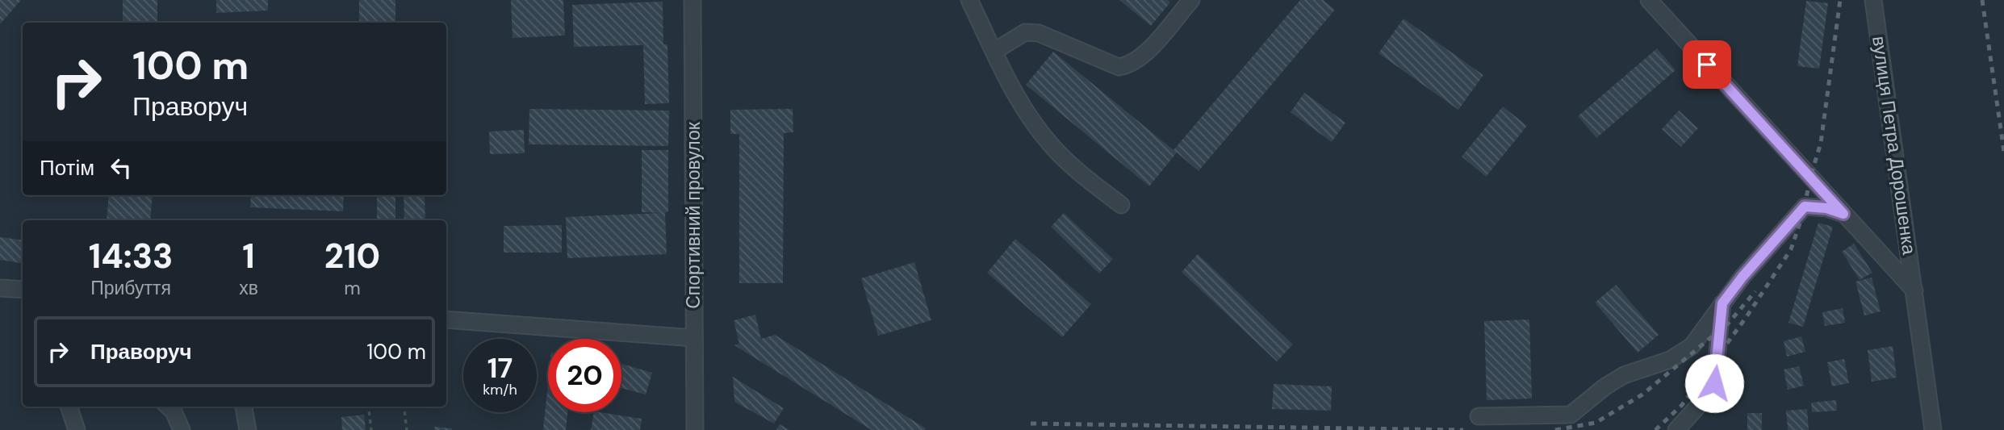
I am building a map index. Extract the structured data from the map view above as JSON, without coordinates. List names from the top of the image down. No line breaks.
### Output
{"streets":{"street":["вулиця Петра Дорошенка","Спортивний провулок"]},"page":{"turn":["100 m","Праворуч"],"then":"Потім","eta":["14:33","Прибуття","1","хв","210","m"],"list":[{"name":"Праворуч","value":"100 m"}],"speed":"17 km/h","limit":"20"}}
